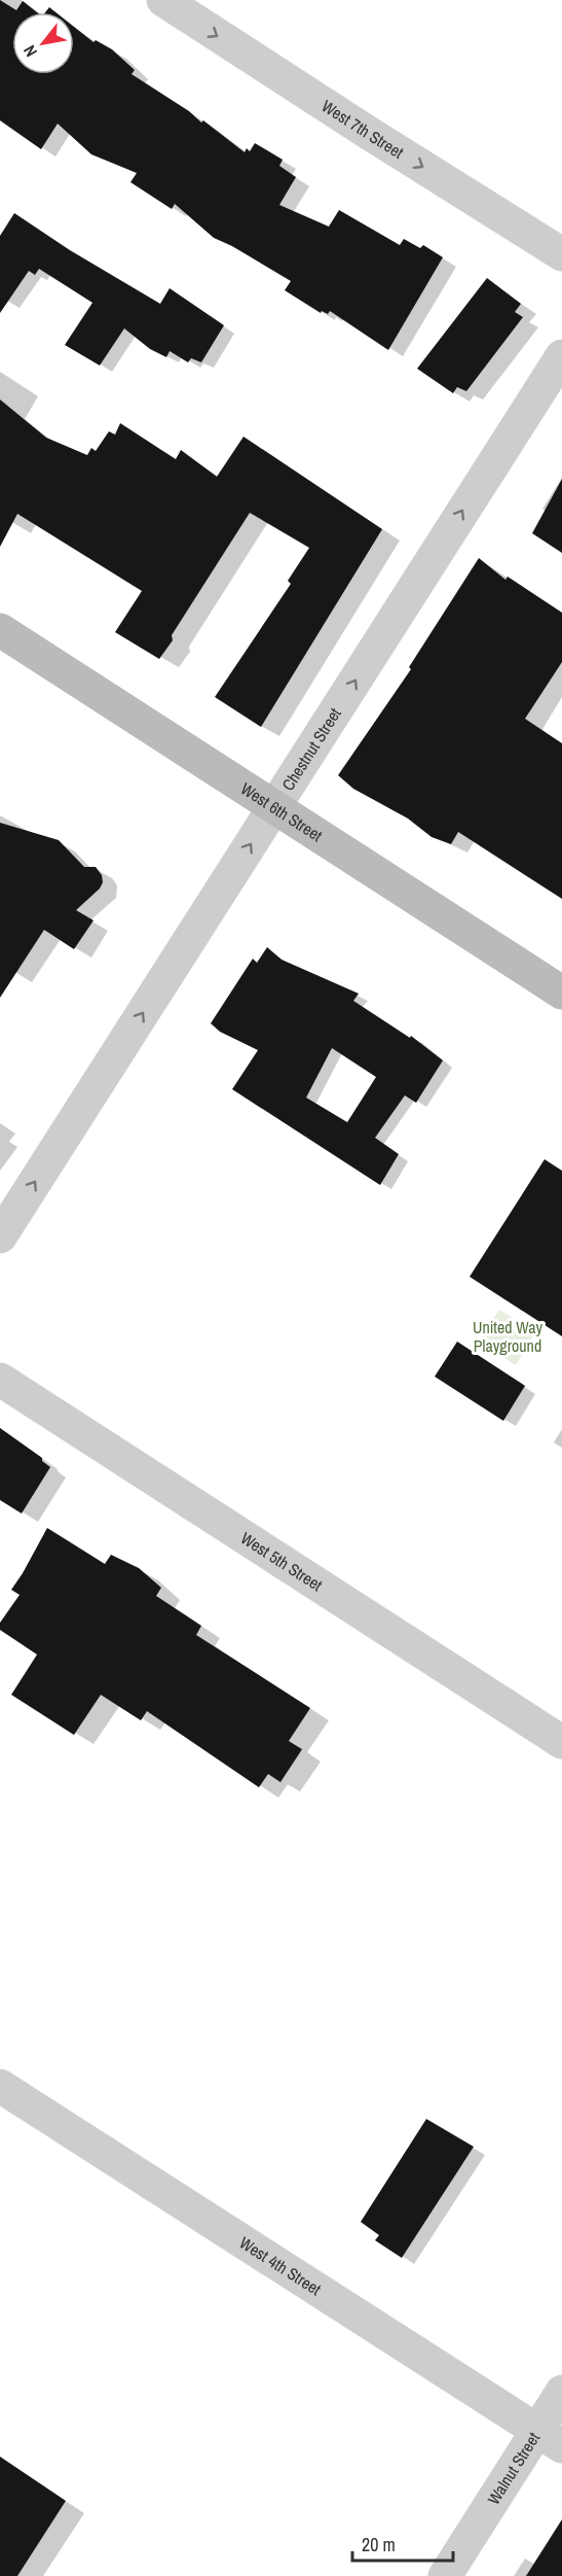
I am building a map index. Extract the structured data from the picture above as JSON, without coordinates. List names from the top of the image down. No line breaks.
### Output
{"streets":{"main road":["West 6th Street"],"street":["West 7th Street","Chestnut Street","West 5th Street","West 4th Street","Walnut Street"]},"crossings":[["Chestnut Street","West 6th Street"],["West 4th Street","Walnut Street"]],"one_way":["West 7th Street","Chestnut Street"],"parks":["United Way Playground"],"scale_bar":"20 m","north":"bottom left"}
